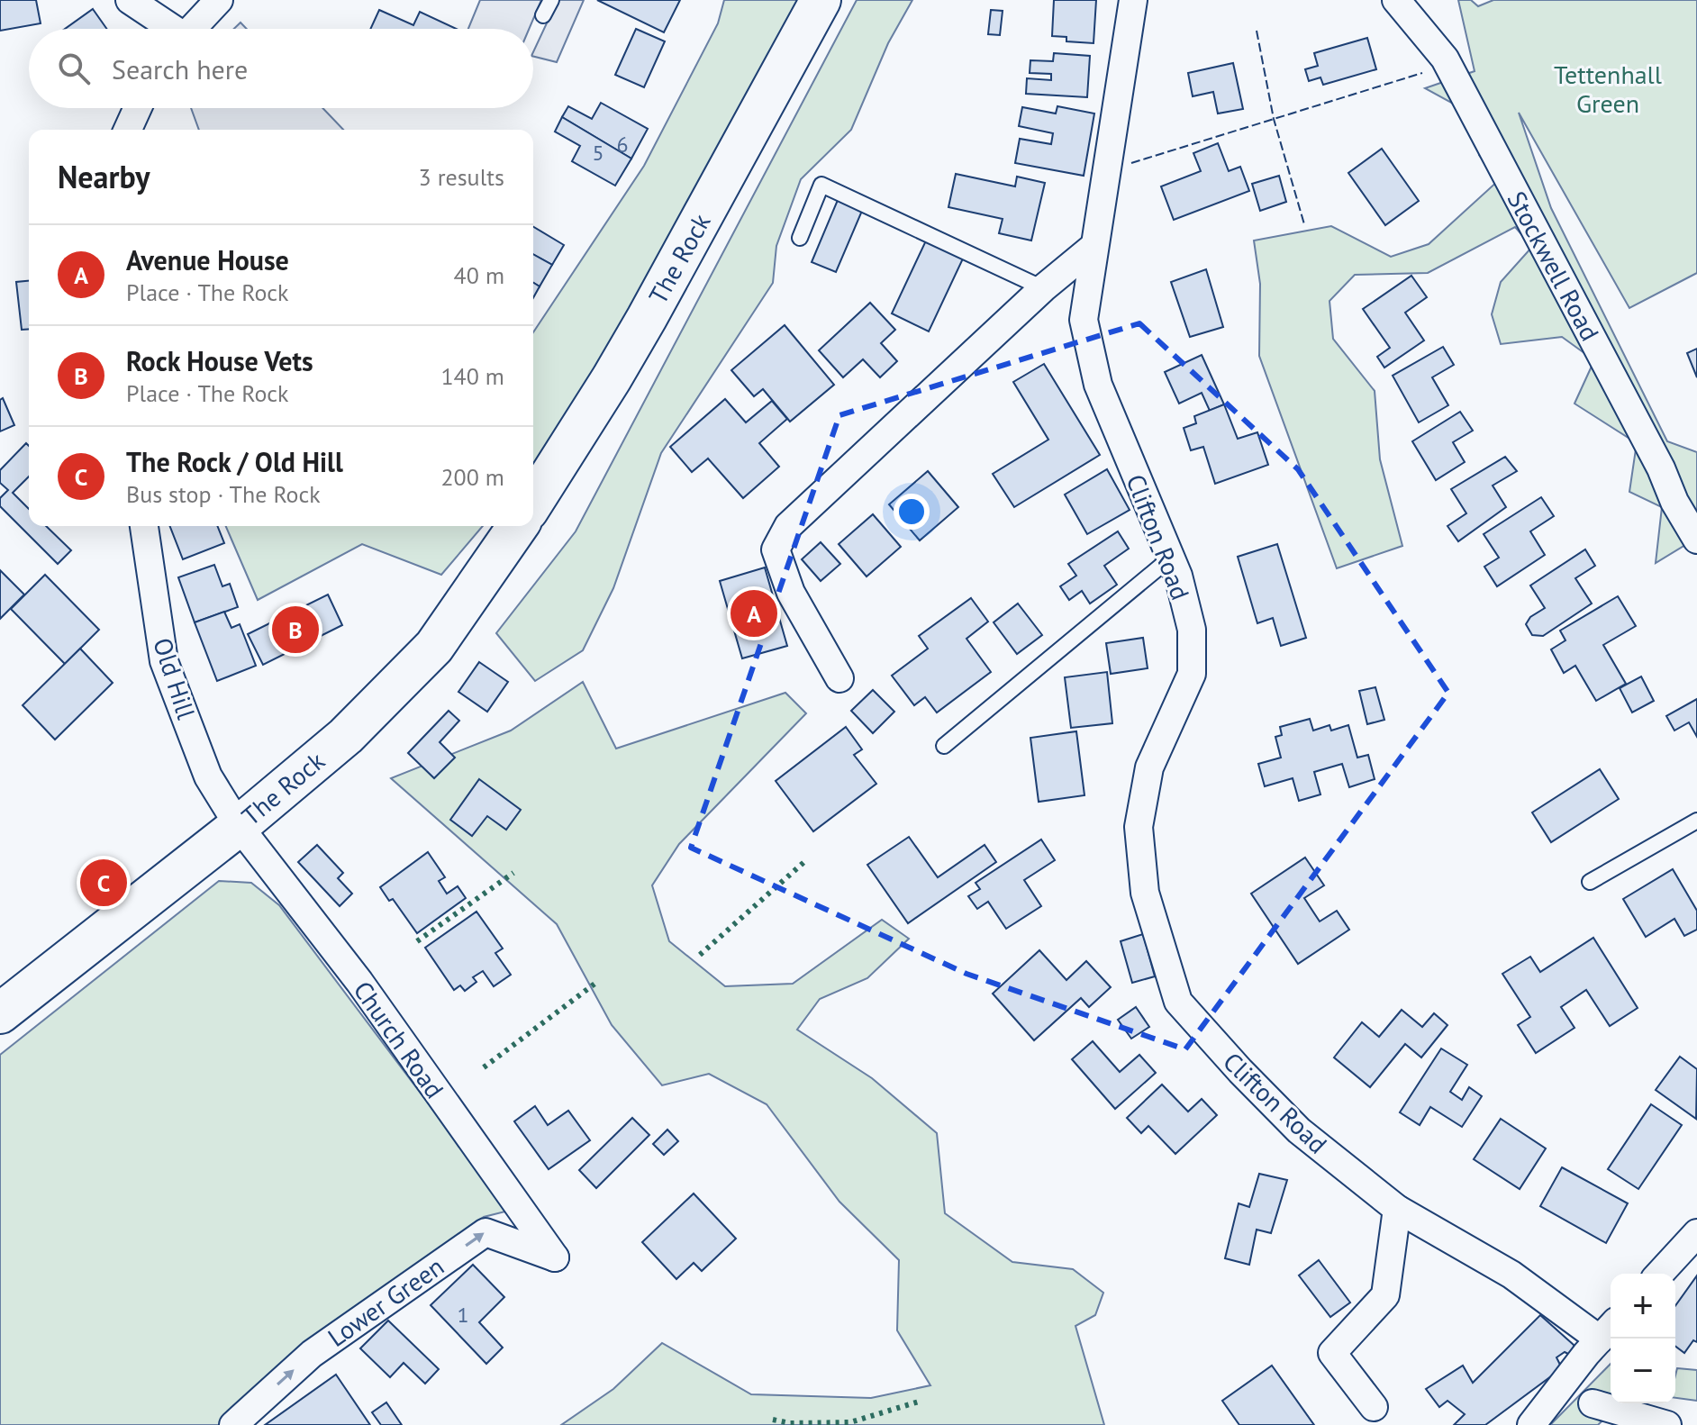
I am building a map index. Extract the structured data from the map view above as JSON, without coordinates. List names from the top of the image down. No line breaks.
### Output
{"streets":{"highway":["The Rock"],"street":["Stockwell Road","Clifton Road","Old Hill","Church Road","Lower Green"]},"crossings":[["The Rock","Old Hill"],["The Rock","Church Road"],["Old Hill","Church Road"],["Church Road","Lower Green"]],"one_way":["Lower Green"],"parks":["Tettenhall Green"],"house_numbers":["6","5","1"],"page":{"search":"Search here","heading":["Nearby","3 results"],"list":[{"mark":"A","name":"Avenue House","note":"Place · The Rock","value":"40 m"},{"mark":"B","name":"Rock House Vets","note":"Place · The Rock","value":"140 m"},{"mark":"C","name":"The Rock / Old Hill","note":"Bus stop · The Rock","value":"200 m"}],"pins":["A","B","C"],"map_buttons":["+","−"]}}
